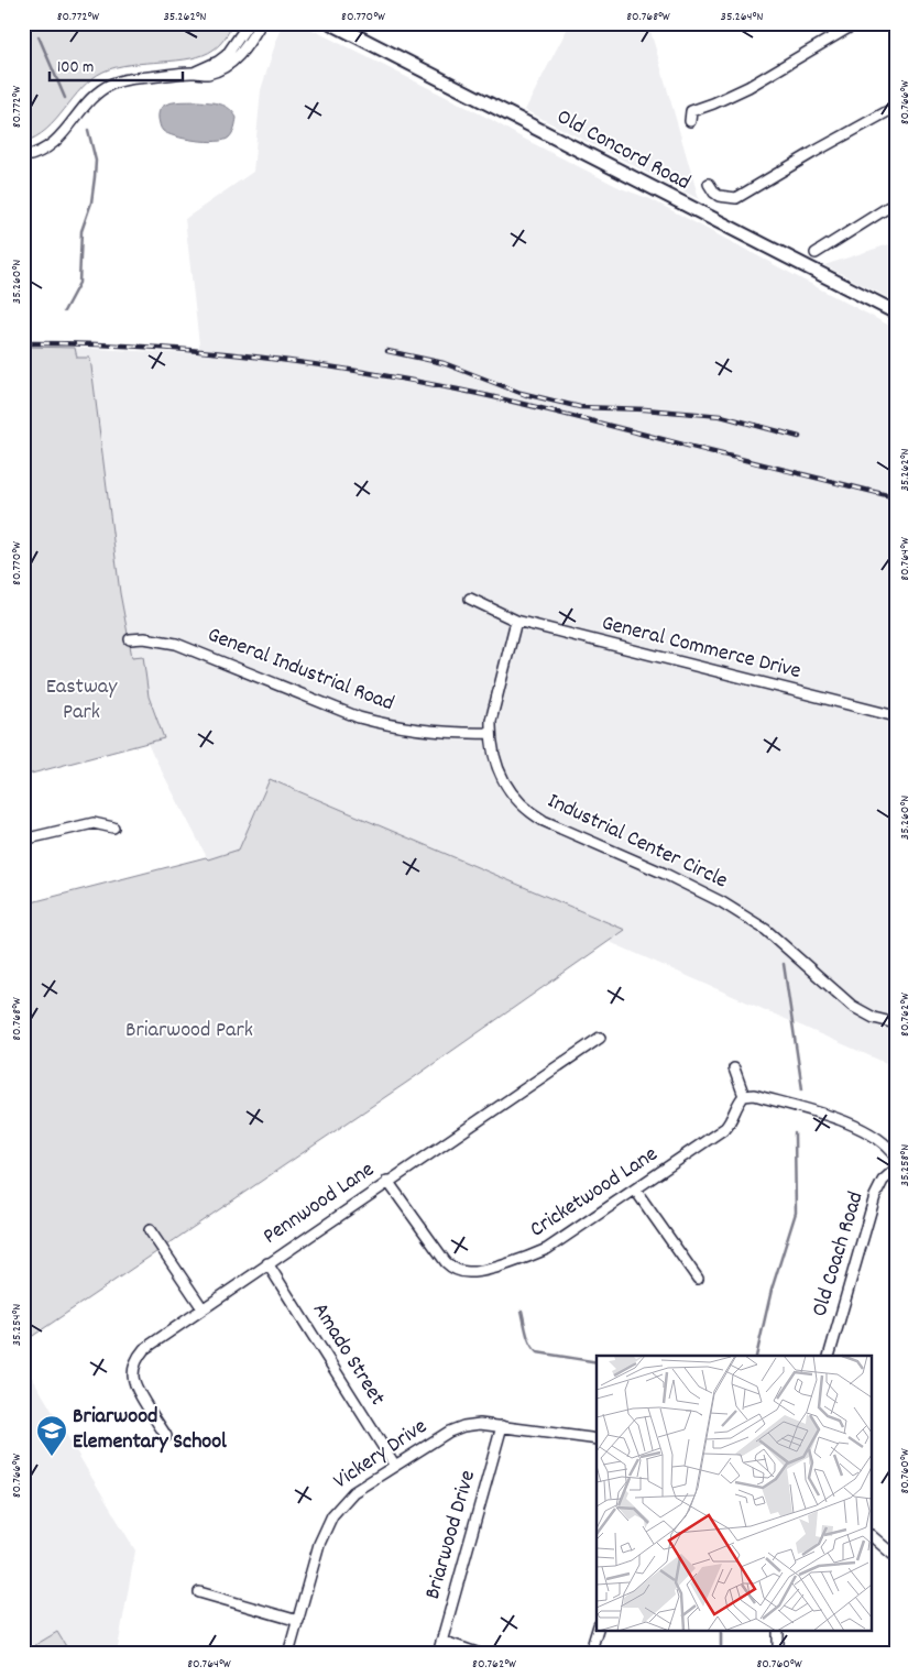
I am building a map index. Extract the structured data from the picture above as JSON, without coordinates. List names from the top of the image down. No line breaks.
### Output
{"streets":{"street":["Old Concord Road","General Commerce Drive","General Industrial Road","Industrial Center Circle","Cricketwood Lane","Pennwood Lane","Old Coach Road","Amado Street","Vickery Drive","Briarwood Drive"]},"crossings":[["General Commerce Drive","Industrial Center Circle"],["General Industrial Road","Industrial Center Circle"],["Cricketwood Lane","Pennwood Lane"],["Pennwood Lane","Amado Street"],["Amado Street","Vickery Drive"],["Vickery Drive","Briarwood Drive"]],"parks":["Eastway Park","Briarwood Park"],"places":{"school or university":["Briarwood Elementary School"]},"scale_bar":"100 m","coordinates":["80.772°W","35.262°N","80.770°W","80.768°W","35.264°N","80.766°W","35.260°N","80.764°W","80.762°W","35.258°N","35.254°N","80.760°W"]}
